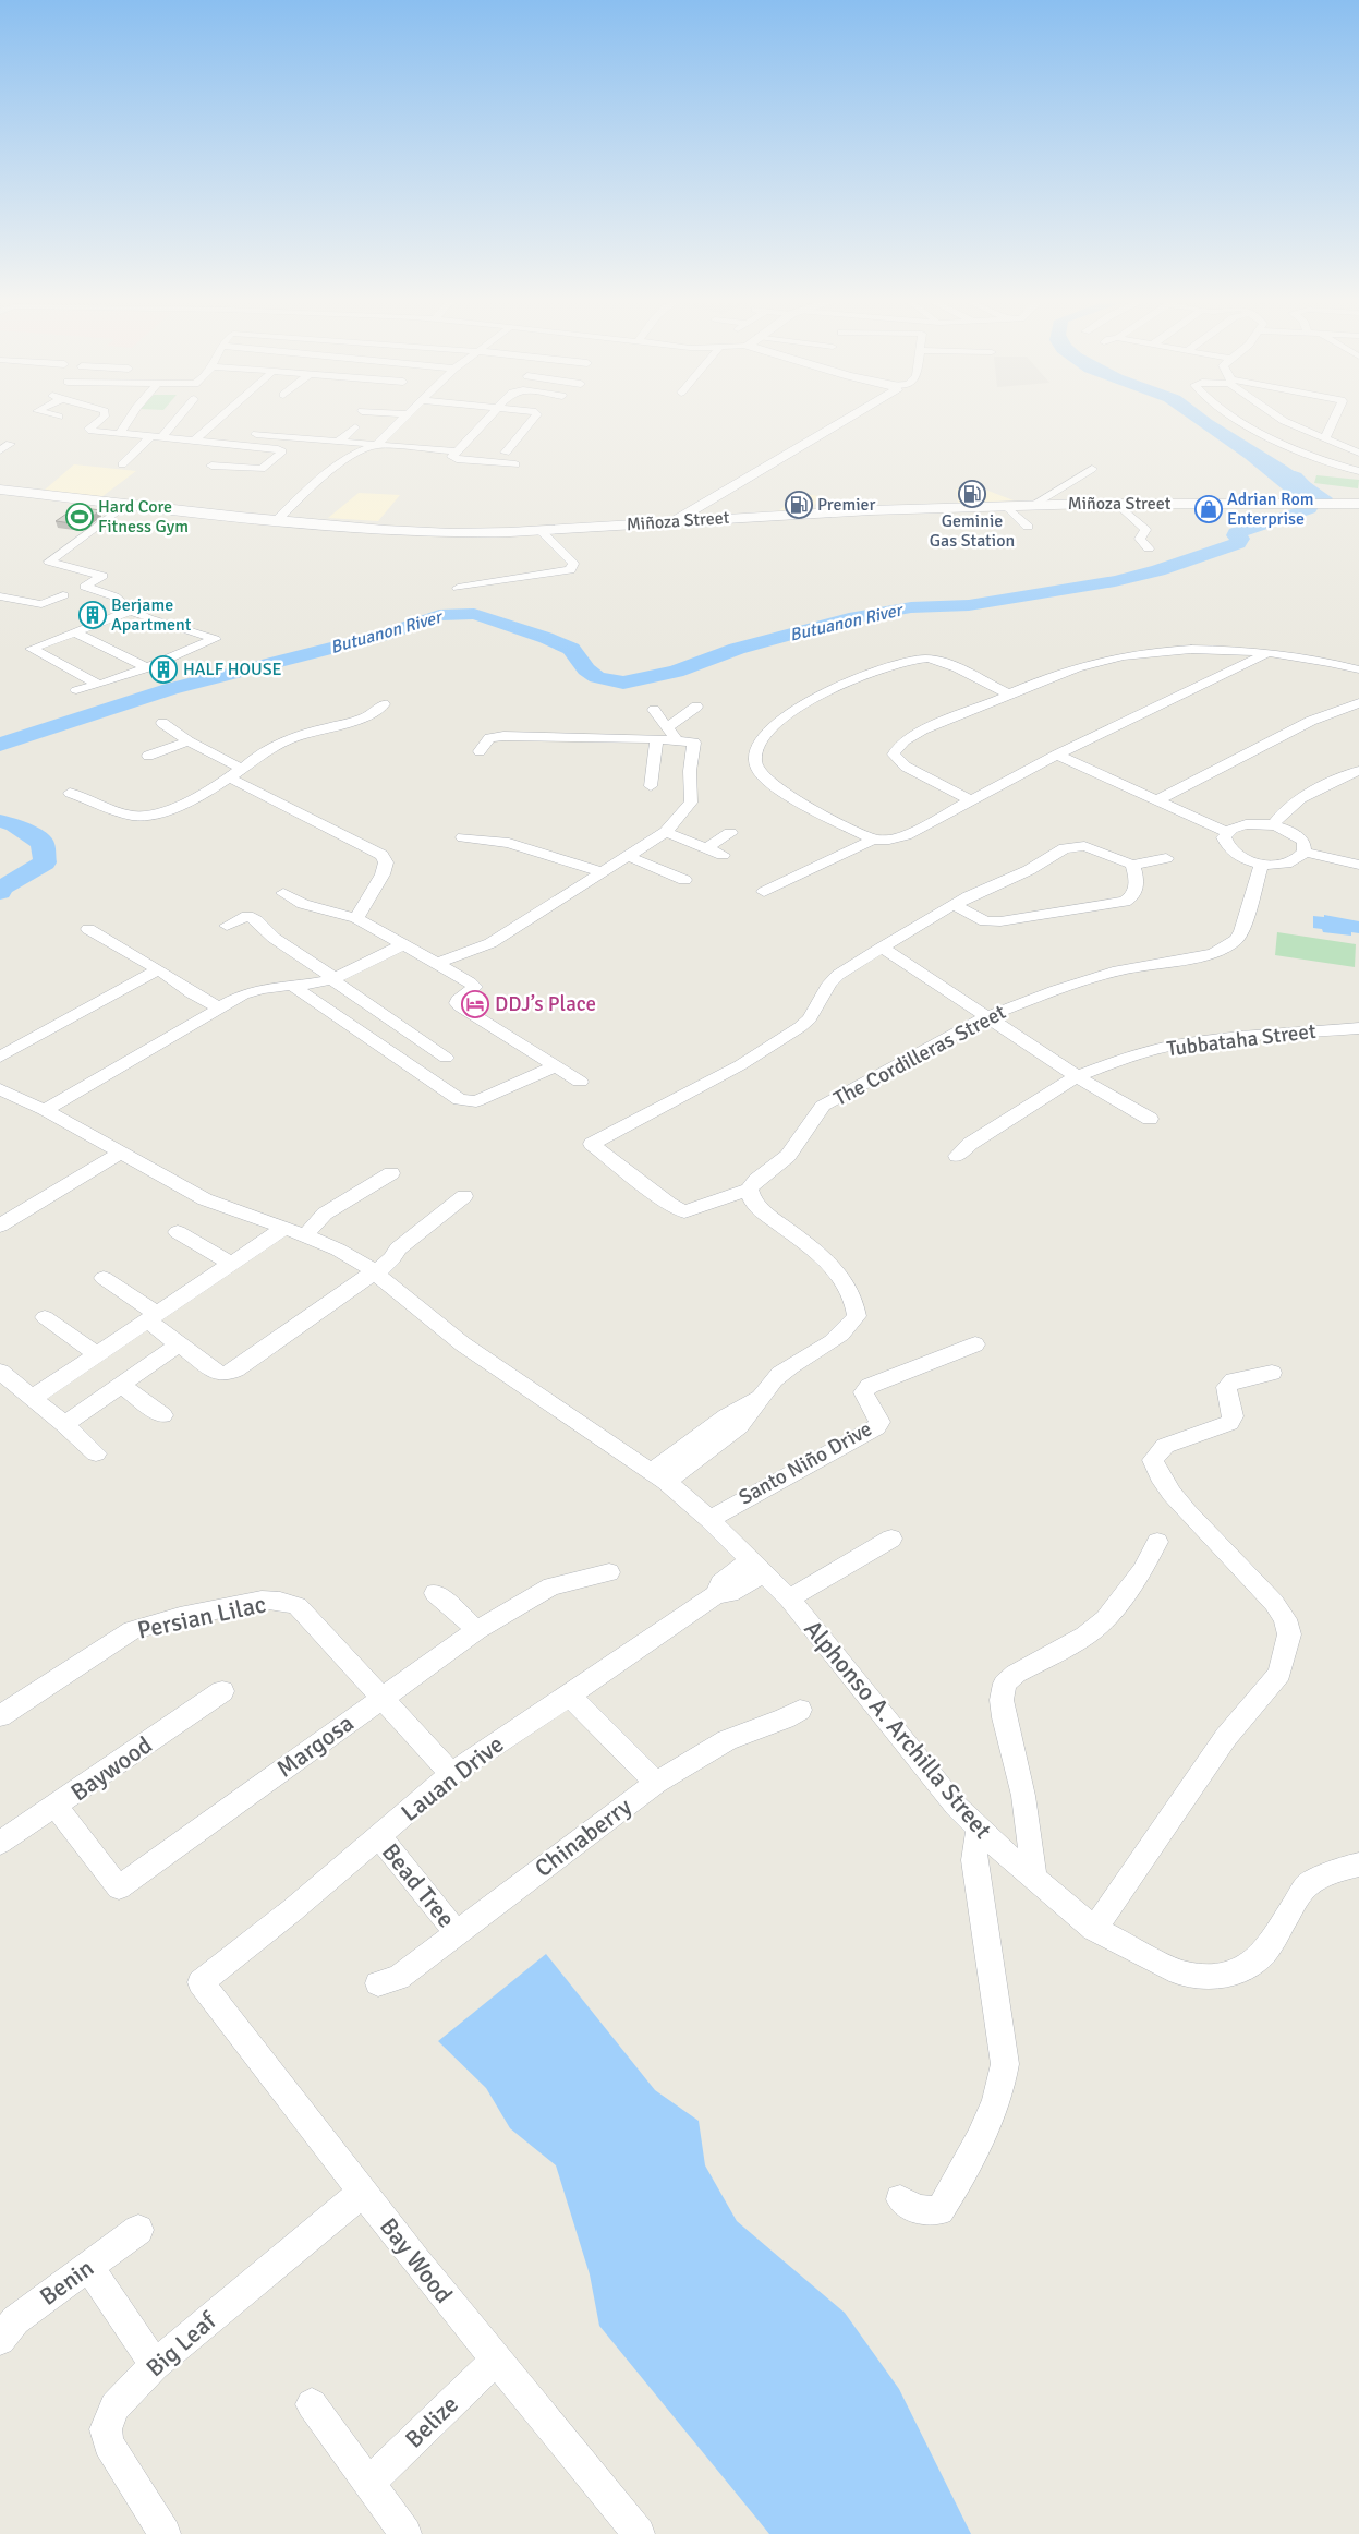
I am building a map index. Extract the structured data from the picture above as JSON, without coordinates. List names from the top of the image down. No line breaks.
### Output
{"streets":{"main road":["Miñoza Street"],"street":["Tubbataha Street","The Cordilleras Street","Santo Niño Drive","Persian Lilac","Alphonso A. Archilla Street","Margosa","Baywood","Lauan Drive","Chinaberry","Bead Tree","Bay Wood","Benin","Big Leaf","Belize"]},"crossings":[["Santo Niño Drive","Alphonso A. Archilla Street"],["Persian Lilac","Margosa"],["Persian Lilac","Lauan Drive"],["Alphonso A. Archilla Street","Lauan Drive"],["Margosa","Baywood"],["Lauan Drive","Bead Tree"],["Lauan Drive","Bay Wood"],["Chinaberry","Bead Tree"],["Bay Wood","Big Leaf"],["Bay Wood","Belize"]],"water":["Butuanon River"],"places":{"fuel station":["Geminie Gas Station","Premier"],"shop":["Adrian Rom Enterprise"],"sports":["Hard Core Fitness Gym"],"building":["Berjame Apartment","HALF HOUSE"],"hotel":["DDJ’s Place"]}}
